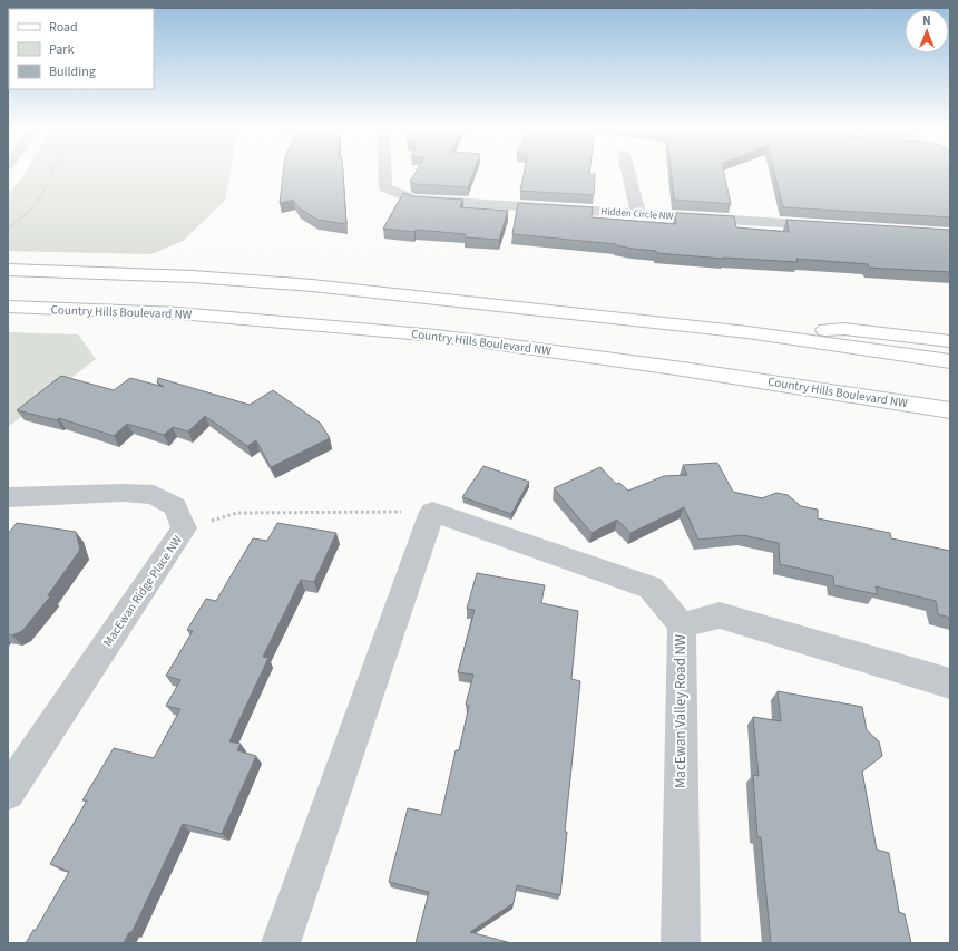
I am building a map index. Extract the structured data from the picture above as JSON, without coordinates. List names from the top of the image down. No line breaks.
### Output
{"streets":{"main road":["Country Hills Boulevard NW"],"street":["Hidden Circle NW","MacEwan Ridge Place NW","MacEwan Valley Road NW"]},"legend":["Road","Park","Building"],"north":"top"}
